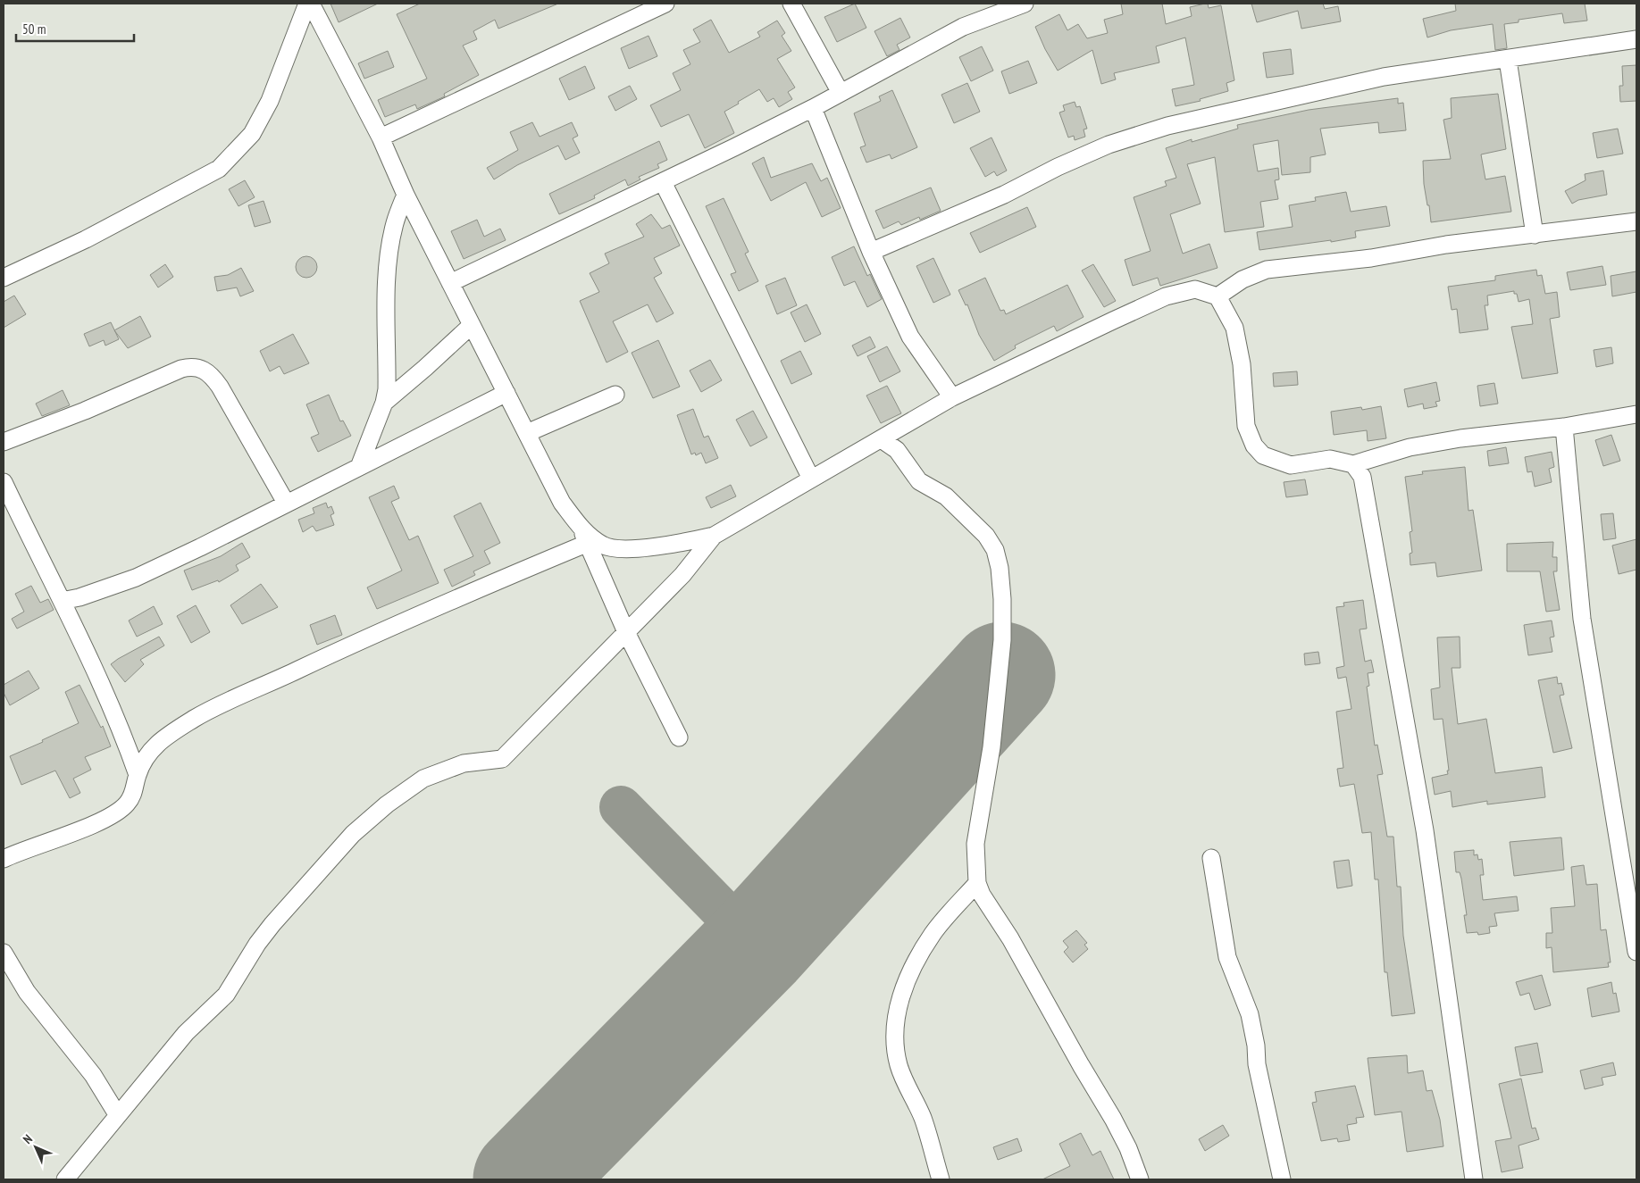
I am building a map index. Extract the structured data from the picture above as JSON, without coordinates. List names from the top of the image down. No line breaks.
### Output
{"scale_bar":"50 m","north":"top left"}
